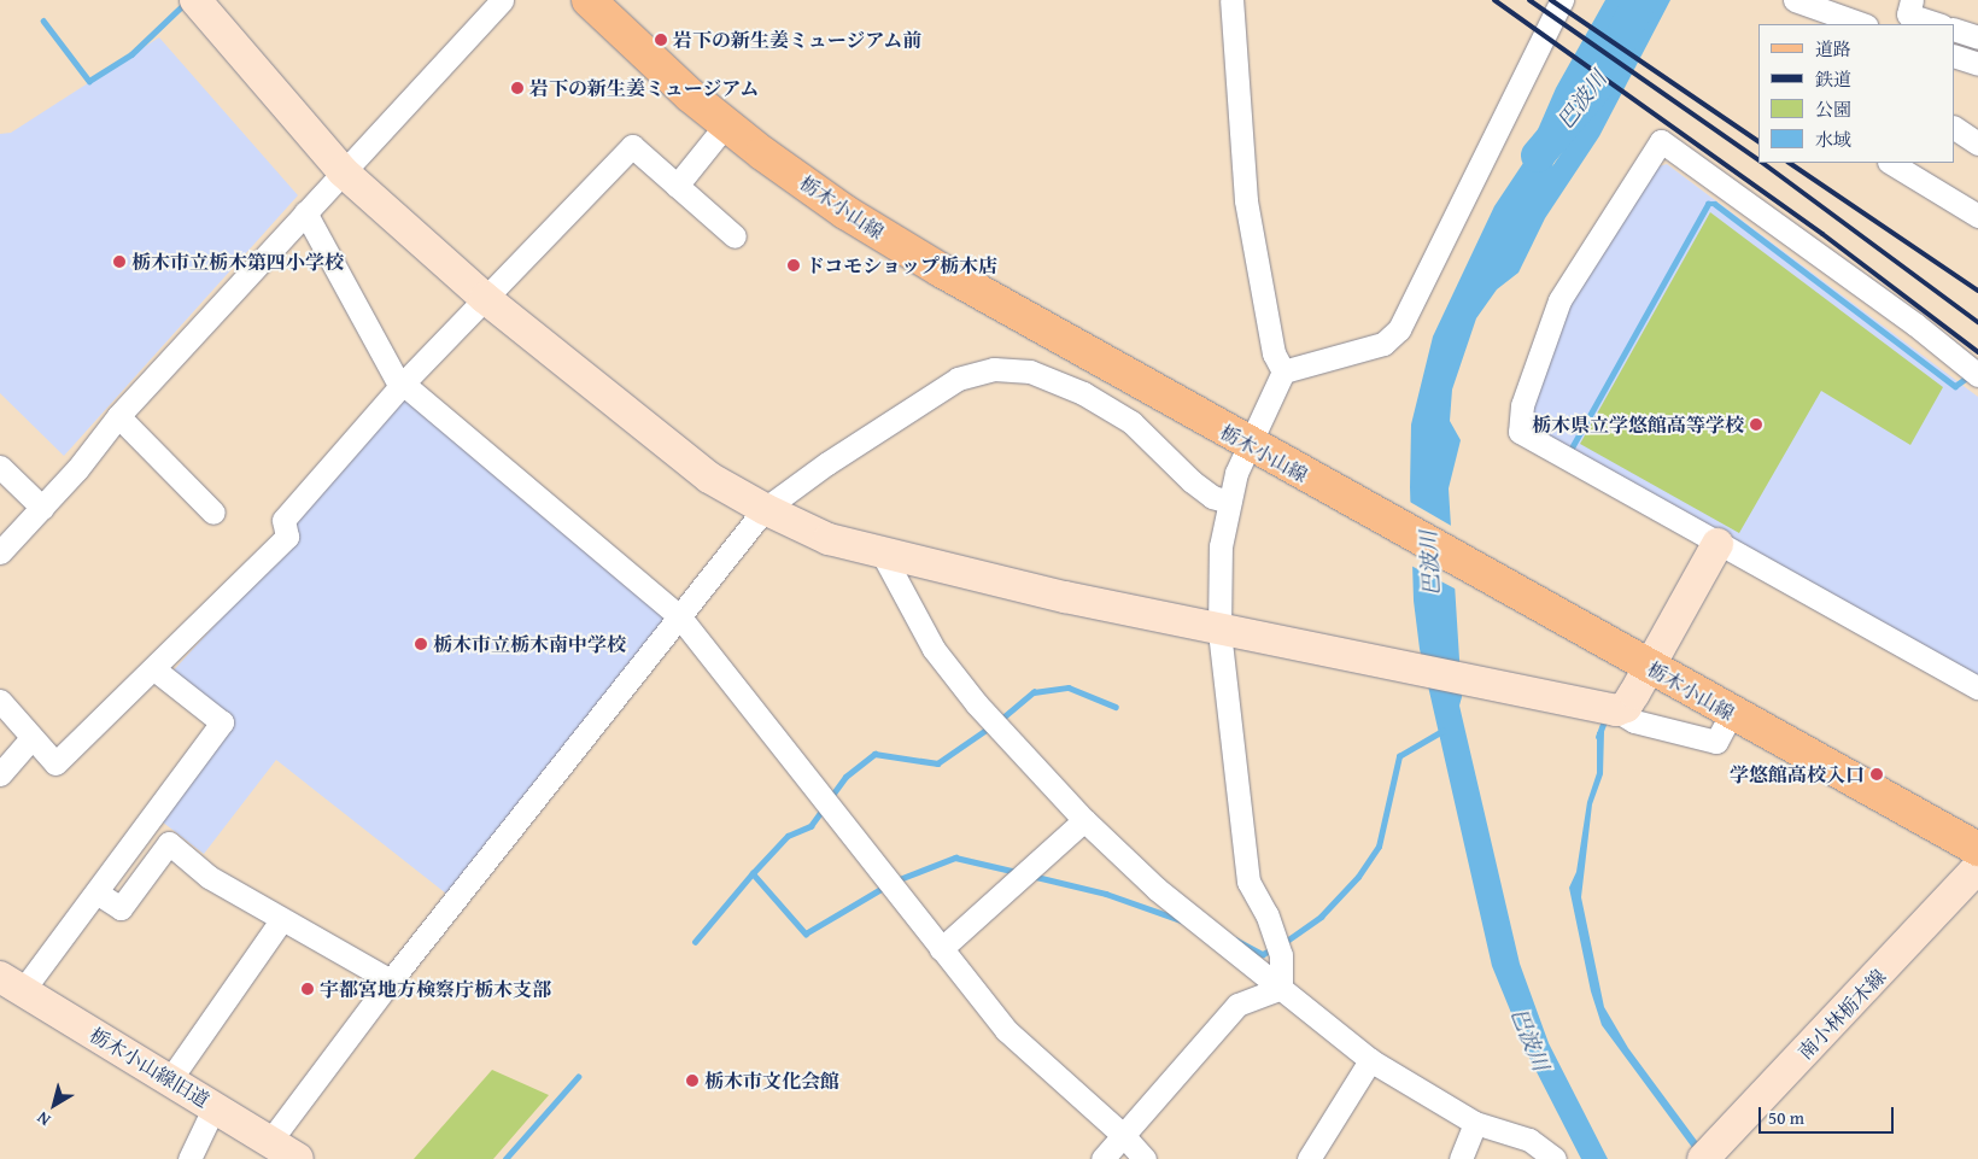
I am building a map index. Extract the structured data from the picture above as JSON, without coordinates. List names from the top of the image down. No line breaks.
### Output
{"streets":{"main road":["栃木小山線"],"street":["南小林栃木線","栃木小山線旧道"]},"water":["巴波川"],"places":["岩下の新生姜ミュージアム前","岩下の新生姜ミュージアム","栃木市立栃木第四小学校","ドコモショップ栃木店","栃木県立学悠館高等学校","栃木市立栃木南中学校","学悠館高校入口","宇都宮地方検察庁栃木支部","栃木市文化会館"],"legend":["道路","鉄道","公園","水域"],"scale_bar":"50 m","north":"bottom left"}
